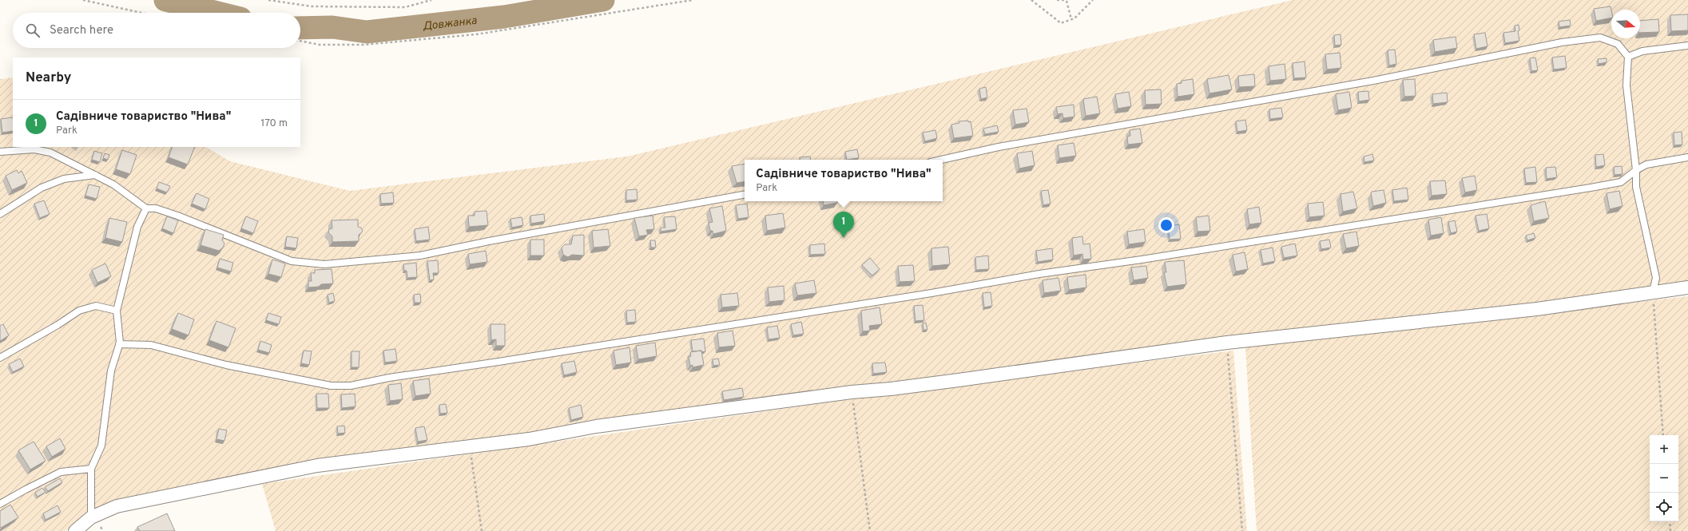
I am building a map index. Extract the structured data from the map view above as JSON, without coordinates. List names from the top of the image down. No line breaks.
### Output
{"water":["Довжанка"],"north":"right","page":{"search":"Search here","heading":"Nearby","list":[{"mark":"1","name":"Садівниче товариство \"Нива\"","note":"Park","value":"170 m"}],"popup":["Садівниче товариство \"Нива\"","Park"],"pins":"1","map_buttons":["+","−"]}}
